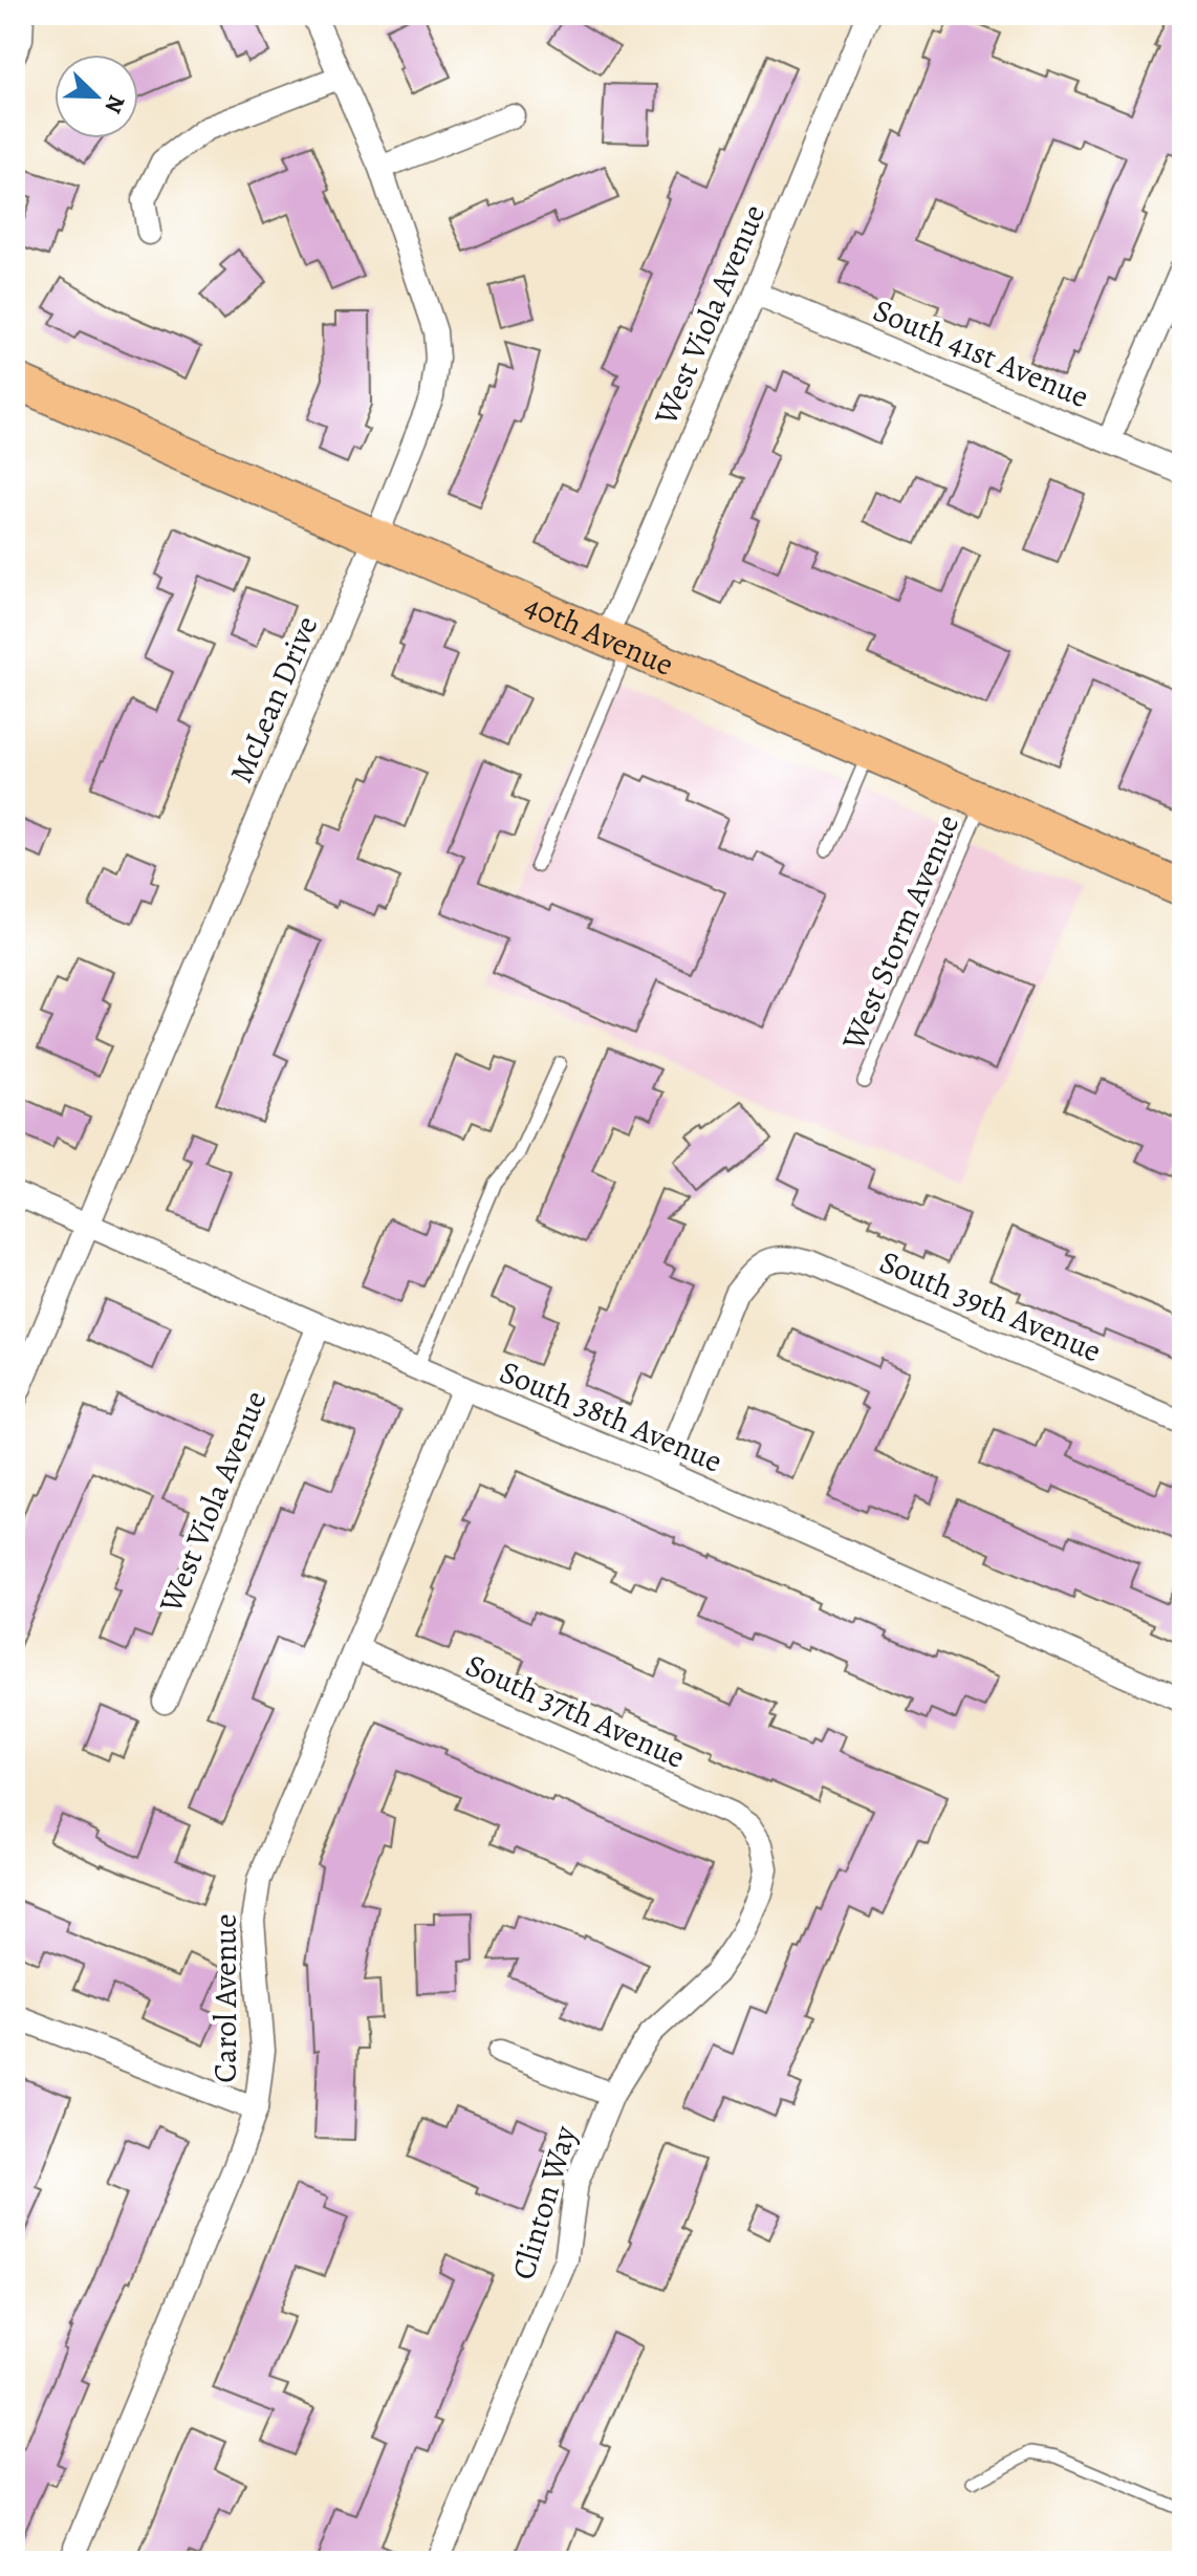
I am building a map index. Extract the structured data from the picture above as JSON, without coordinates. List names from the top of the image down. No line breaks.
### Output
{"streets":{"main road":["40th Avenue"],"street":["West Viola Avenue","South 41st Avenue","McLean Drive","South 39th Avenue","South 38th Avenue","South 37th Avenue","Carol Avenue","Clinton Way"],"lane":["West Storm Avenue"]},"crossings":[["West Viola Avenue","South 41st Avenue"],["West Viola Avenue","40th Avenue"],["West Viola Avenue","South 38th Avenue"],["40th Avenue","McLean Drive"],["40th Avenue","West Storm Avenue"],["McLean Drive","South 38th Avenue"],["South 39th Avenue","South 38th Avenue"],["South 38th Avenue","Carol Avenue"],["South 37th Avenue","Carol Avenue"],["South 37th Avenue","Clinton Way"]],"north":"bottom right"}
